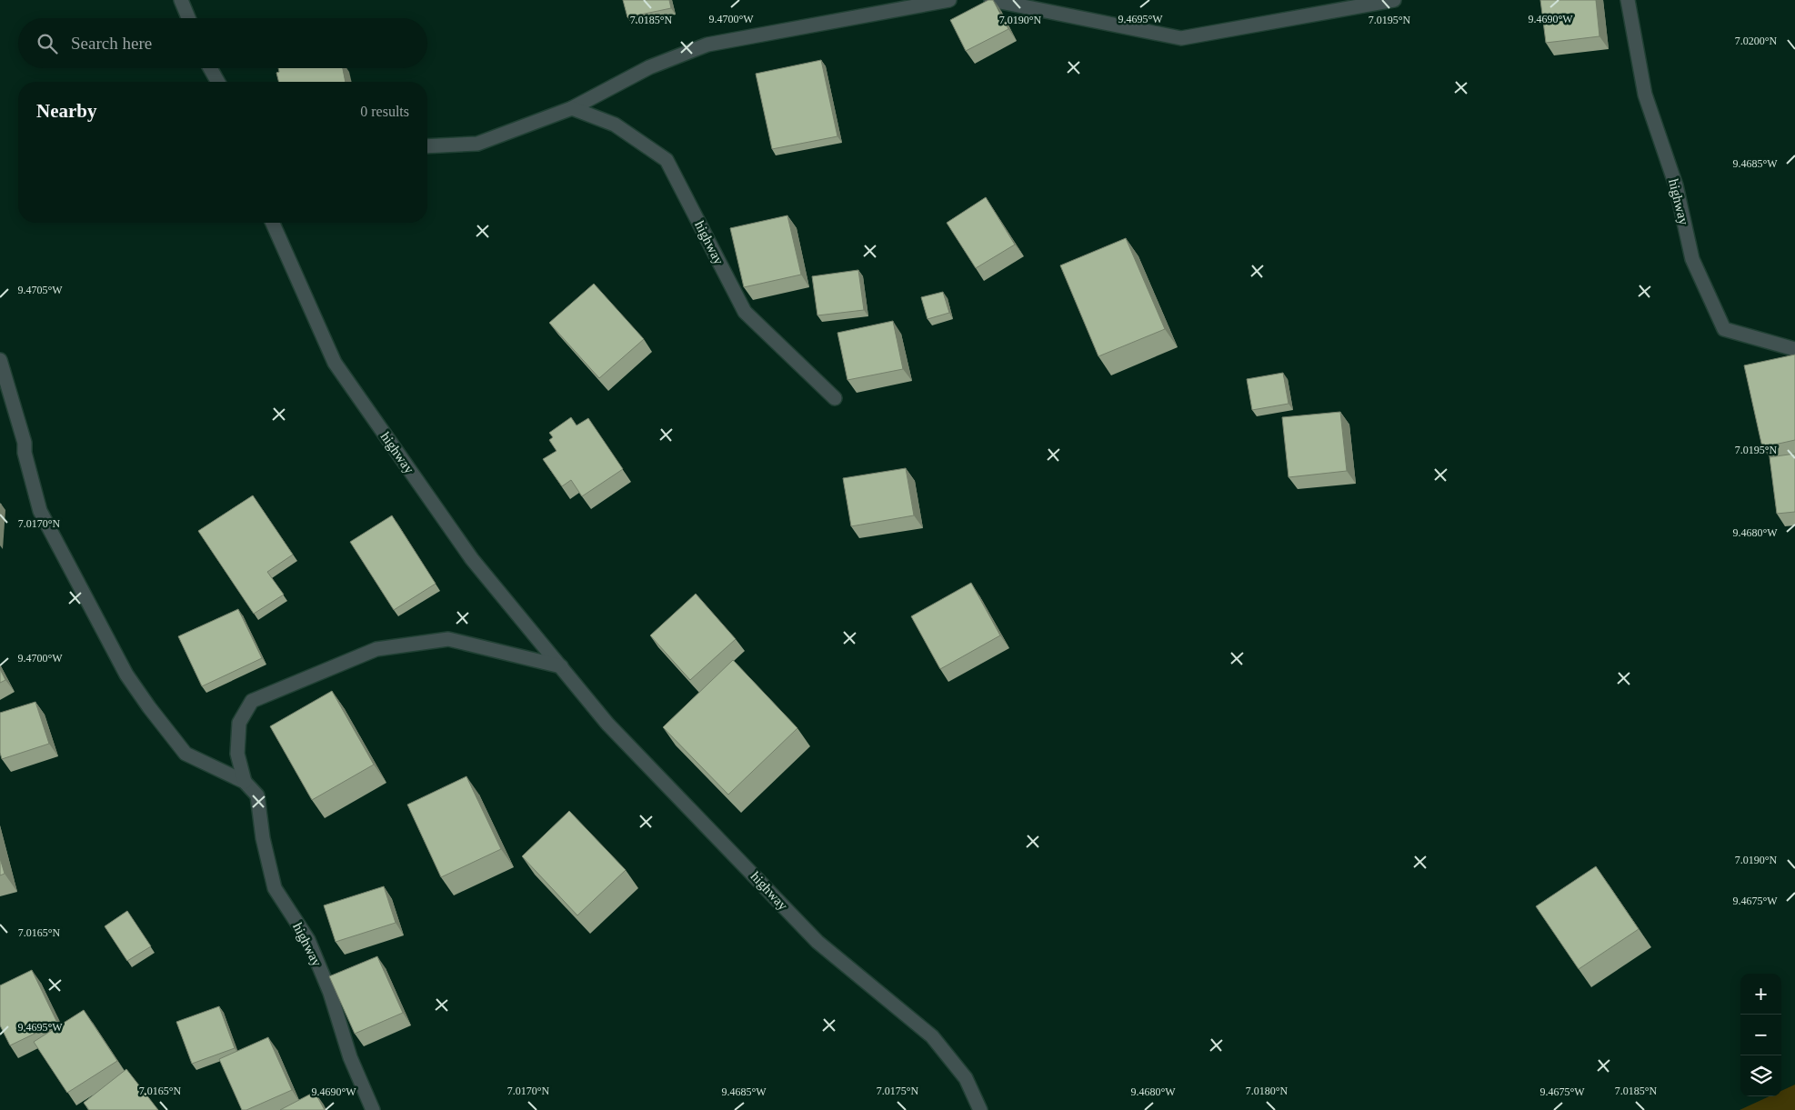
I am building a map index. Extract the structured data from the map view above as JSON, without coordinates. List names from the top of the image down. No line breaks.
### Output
{"streets":{"street":["highway"]},"page":{"search":"Search here","heading":["Nearby","0 results"],"map_buttons":["+","−"]},"coordinates":["9.4700°W","9.4695°W","9.4690°W","7.0185°N","7.0190°N","7.0195°N","7.0200°N","9.4685°W","9.4705°W","7.0170°N","9.4680°W","9.4675°W","7.0165°N","7.0175°N","7.0180°N"]}
